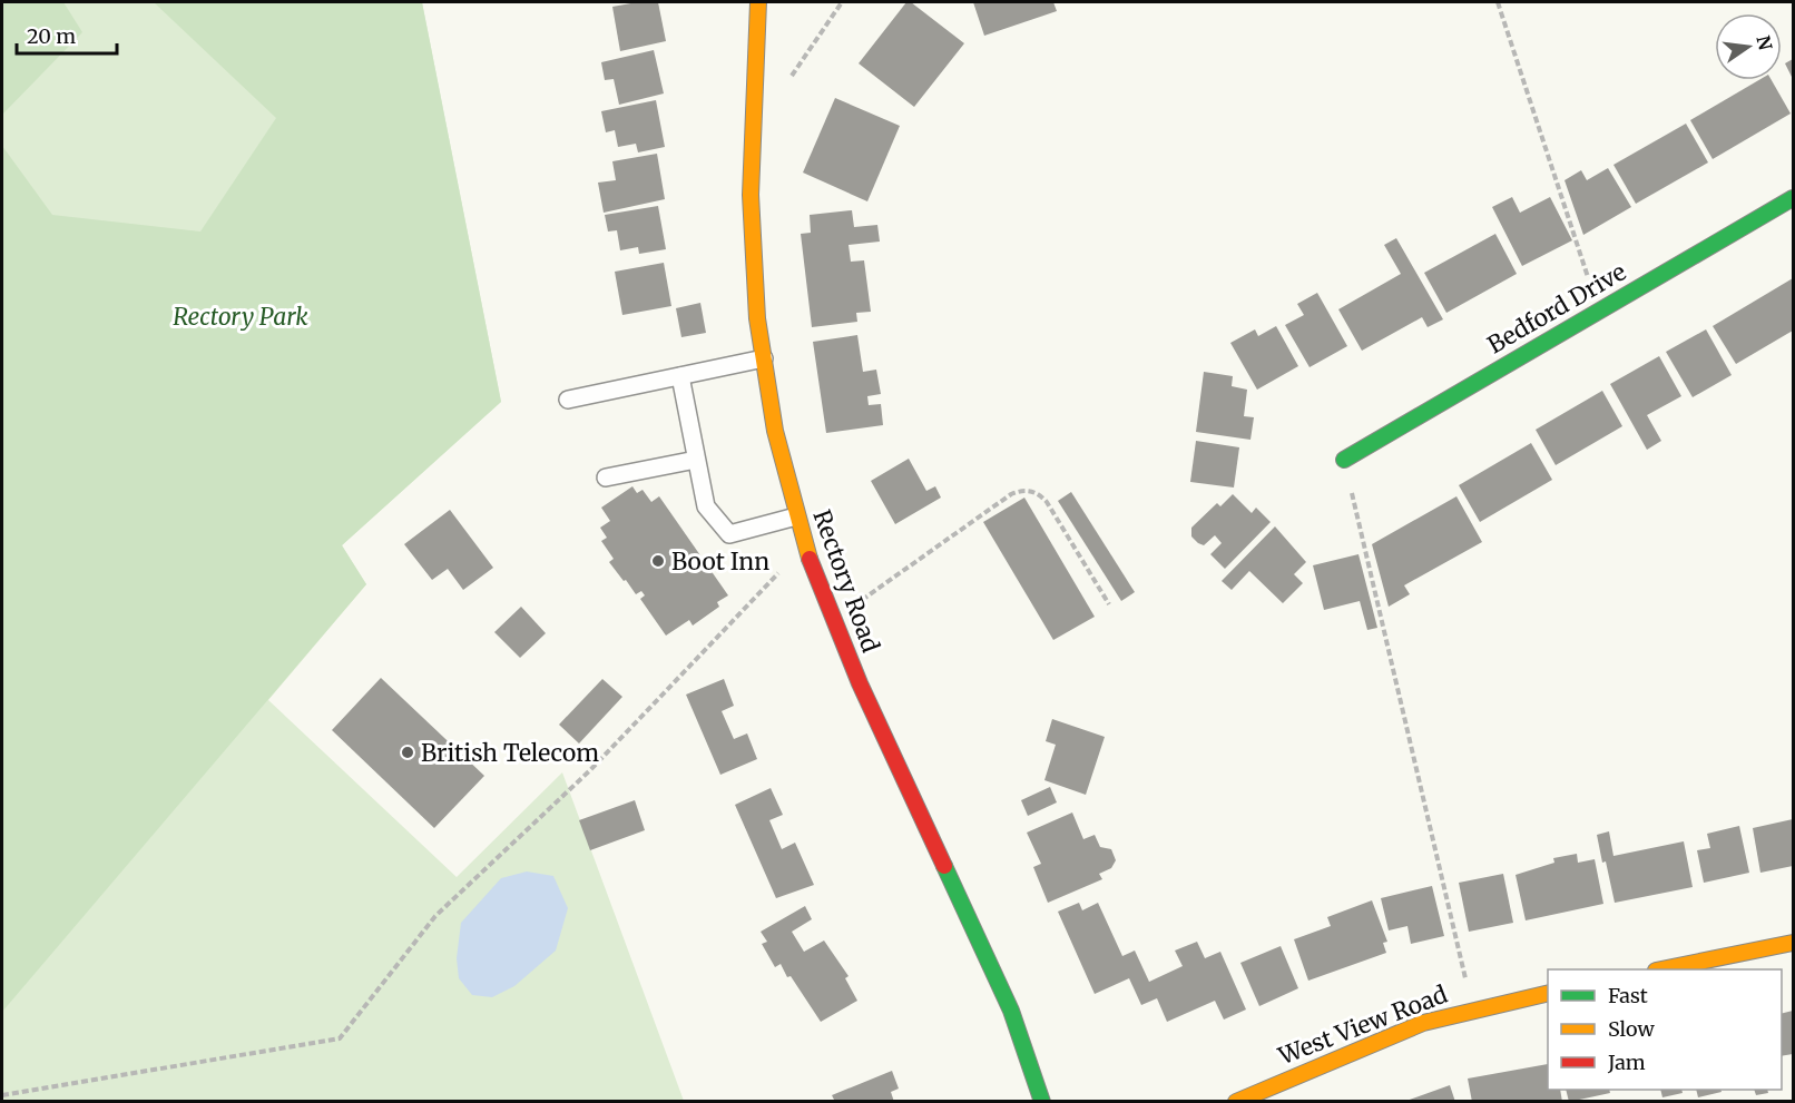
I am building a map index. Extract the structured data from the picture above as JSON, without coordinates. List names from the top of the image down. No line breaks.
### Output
{"streets":{"street":["Bedford Drive","Rectory Road","West View Road"]},"parks":["Rectory Park"],"places":["Boot Inn","British Telecom"],"legend":["Fast","Slow","Jam"],"scale_bar":"20 m","north":"right"}
